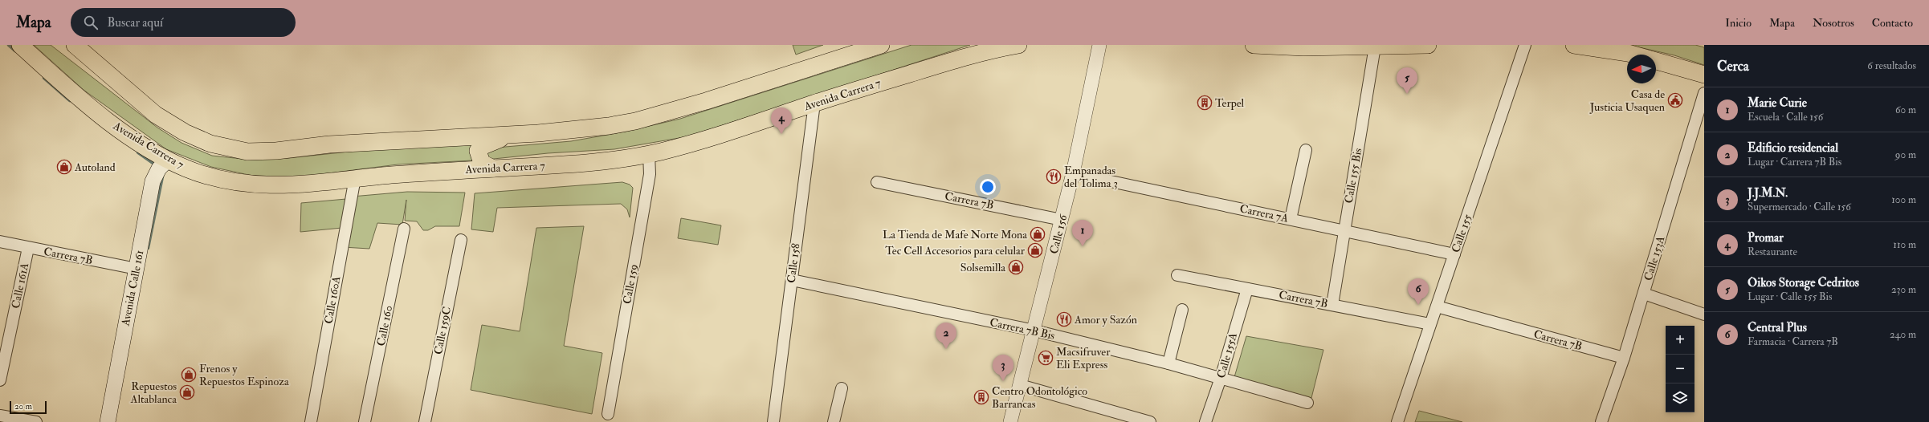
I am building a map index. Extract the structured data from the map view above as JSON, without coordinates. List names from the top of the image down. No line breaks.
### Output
{"streets":{"main road":["Avenida Carrera 7","Avenida Calle 161"],"street":["Calle 155 Bis","Carrera 7B","Carrera 7A","Calle 155","Calle 156","Calle 153A","Calle 158","Calle 159","Calle 161A","Calle 160A","Calle 160","Carrera 7B Bis","Calle 159C","Calle 155A"]},"crossings":[["Avenida Carrera 7","Calle 158"],["Avenida Carrera 7","Calle 159"],["Avenida Carrera 7","Avenida Calle 161"],["Avenida Carrera 7","Calle 160A"],["Calle 155 Bis","Carrera 7B"],["Calle 155 Bis","Carrera 7A"],["Carrera 7B","Calle 155"],["Carrera 7B","Calle 156"],["Carrera 7B","Calle 153A"],["Carrera 7B","Calle 161A"],["Carrera 7B","Avenida Calle 161"],["Carrera 7B","Calle 155A"],["Carrera 7A","Calle 155"],["Carrera 7A","Calle 156"],["Calle 156","Carrera 7B Bis"],["Calle 158","Carrera 7B Bis"],["Carrera 7B Bis","Calle 155A"]],"places":{"public building":["Casa de Justicia Usaquen"],"building":["Terpel","Centro Odontológico Barrancas"],"shop":["Autoland","La Tienda de Mafe Norte Mona","Tec Cell Accesorios para celular","Solsemilla","Frenos y Repuestos Espinoza","Repuestos Altablanca"],"restaurant":["Empanadas del Tolima 3","Amor y Sazón"],"supermarket":["Macsifruver Eli Express"]},"scale_bar":"20 m","north":"left","page":{"header":"Mapa","search":"Buscar aquí","nav":["Inicio","Mapa","Nosotros","Contacto"],"heading":["Cerca","6 resultados"],"pins":["5","4","1","6","2","3"],"list":[{"mark":"1","name":"Marie Curie","note":"Escuela · Calle 156","value":"60 m"},{"mark":"2","name":"Edificio residencial","note":"Lugar · Carrera 7B Bis","value":"90 m"},{"mark":"3","name":"J.J.M.N.","note":"Supermercado · Calle 156","value":"100 m"},{"mark":"4","name":"Promar","note":"Restaurante","value":"110 m"},{"mark":"5","name":"Oikos Storage Cedritos","note":"Lugar · Calle 155 Bis","value":"230 m"},{"mark":"6","name":"Central Plus","note":"Farmacia · Carrera 7B","value":"240 m"}],"map_buttons":["+","−"],"scale":"20 m"}}
